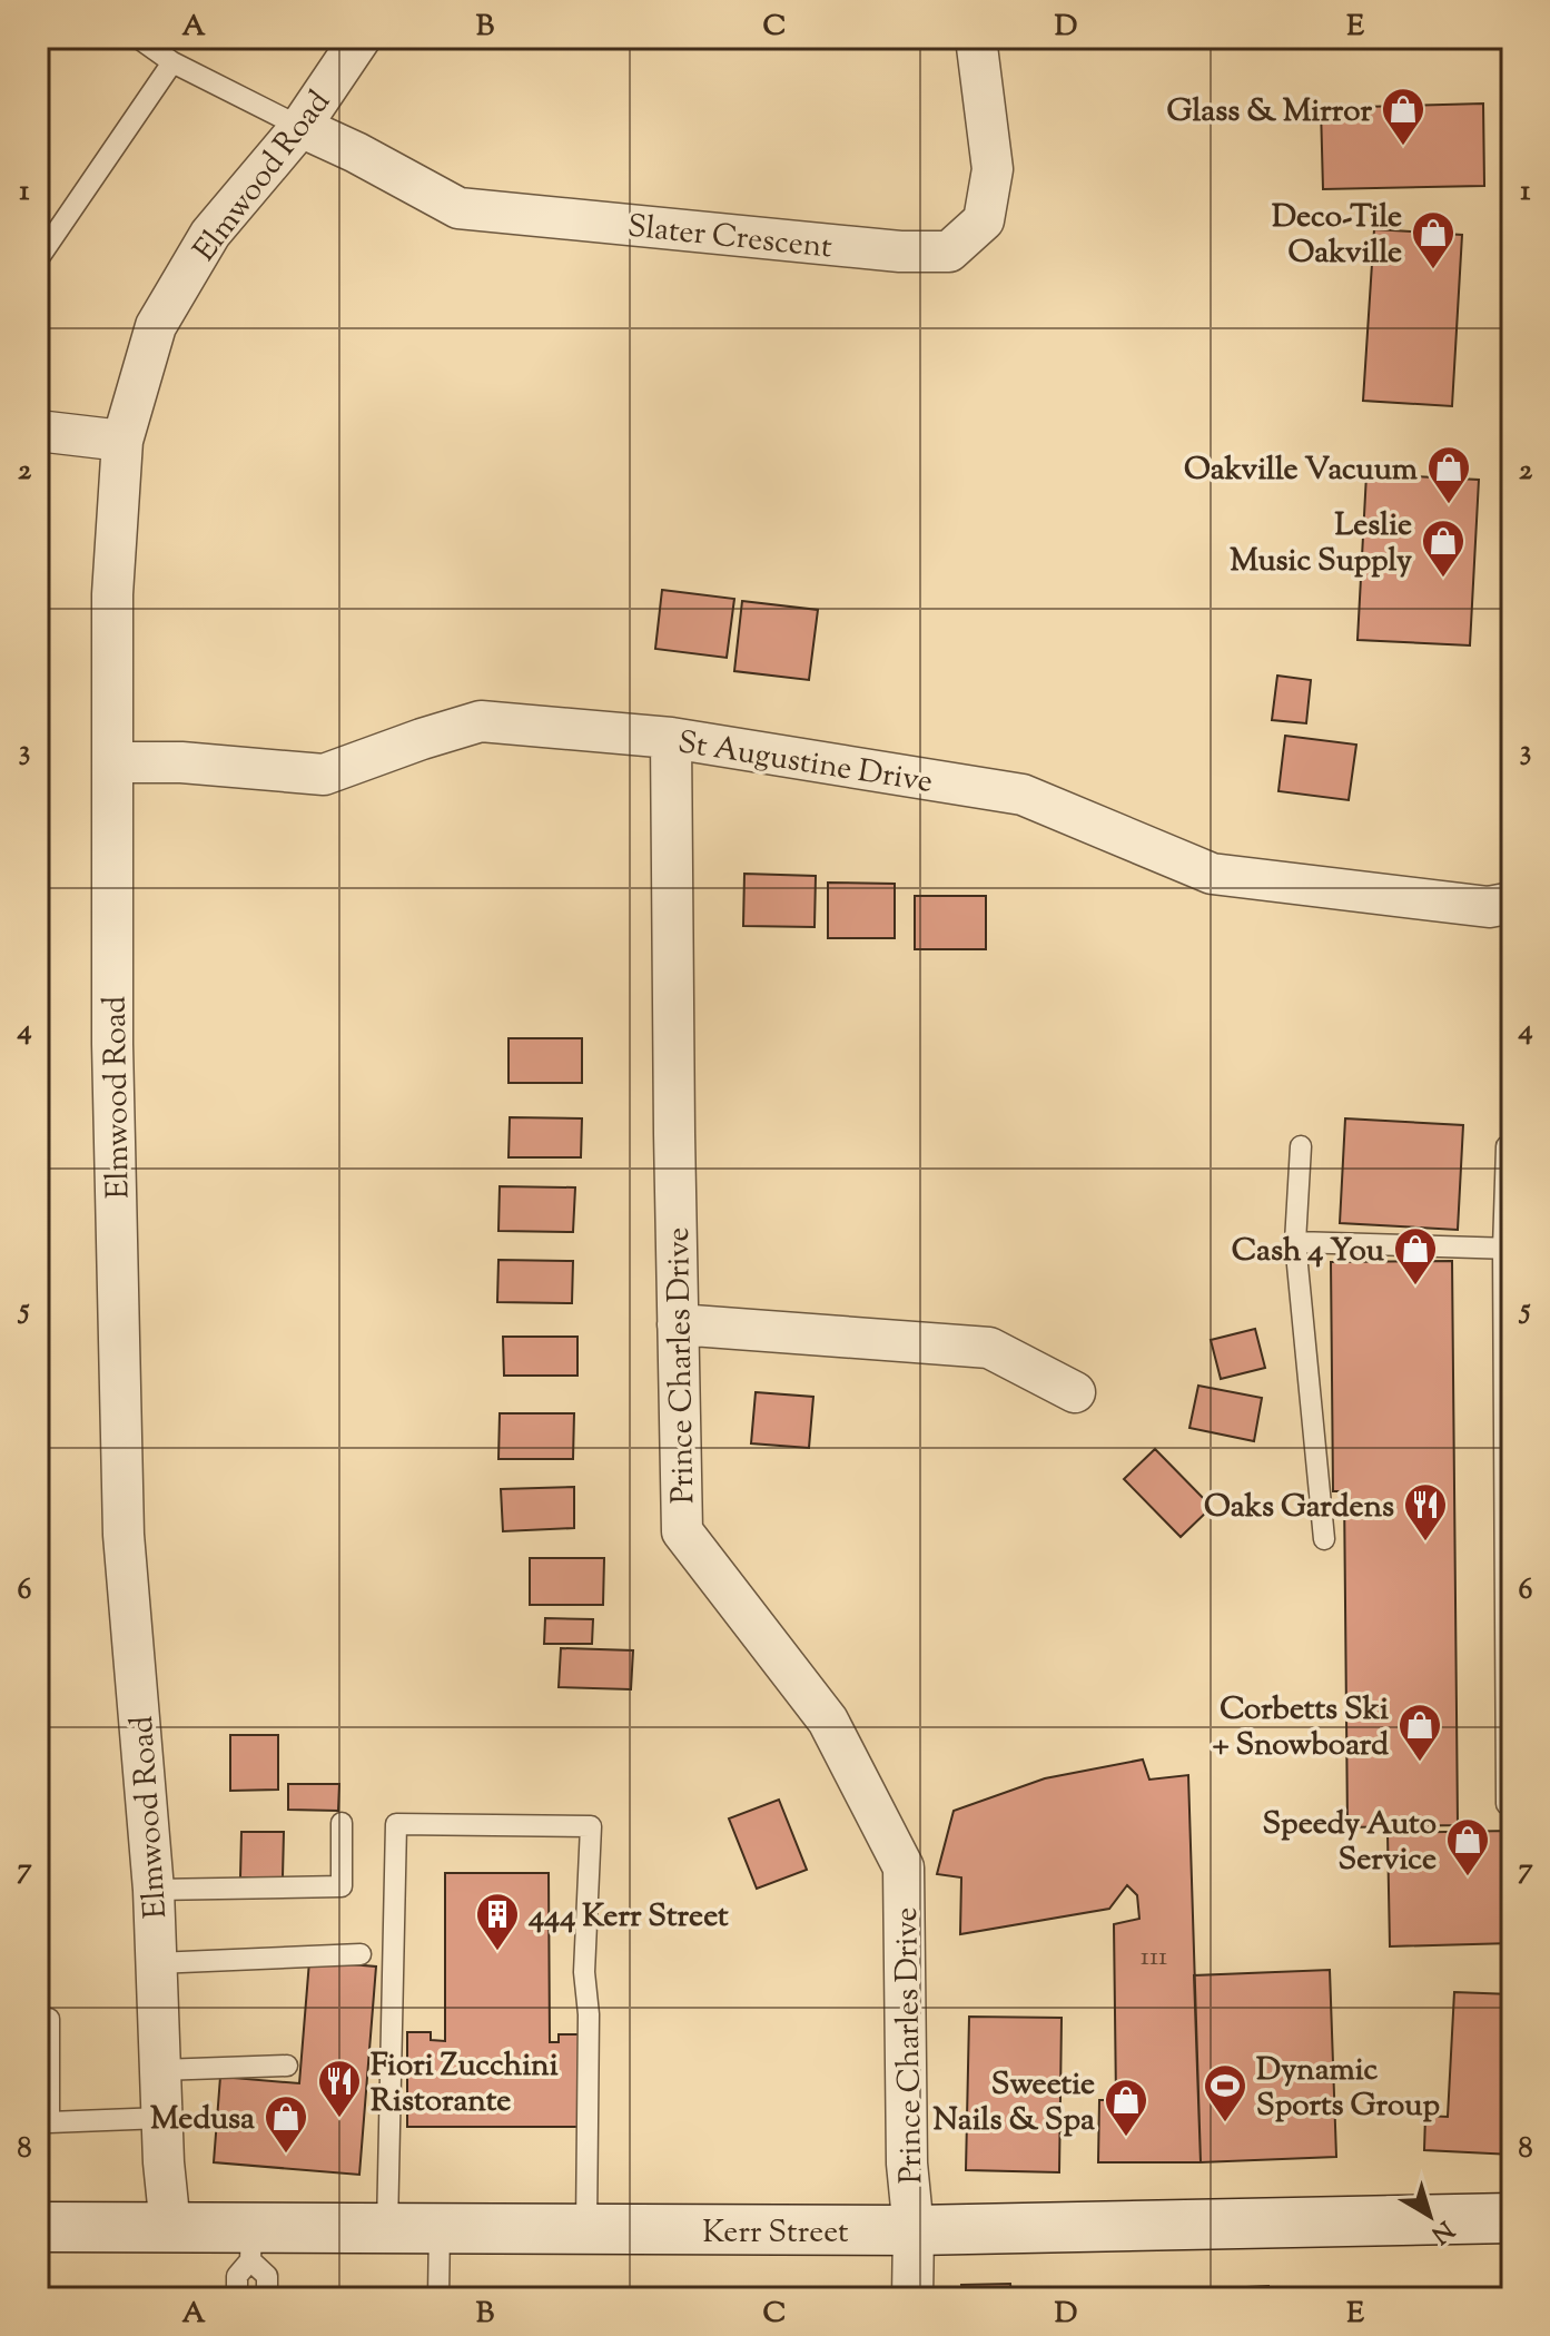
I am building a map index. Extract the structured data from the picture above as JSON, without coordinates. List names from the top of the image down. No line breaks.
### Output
{"streets":{"main road":["Kerr Street"],"street":["Elmwood Road","Slater Crescent","St Augustine Drive","Prince Charles Drive"]},"crossings":[["Elmwood Road","Slater Crescent"],["Elmwood Road","St Augustine Drive"],["Elmwood Road","Kerr Street"],["St Augustine Drive","Prince Charles Drive"],["Prince Charles Drive","Kerr Street"]],"places":{"shop":["Glass & Mirror","Deco-Tile Oakville","Oakville Vacuum","Leslie Music Supply","Cash 4 You","Corbetts Ski + Snowboard","Speedy Auto Service","Sweetie Nails & Spa","Medusa"],"restaurant":["Oaks Gardens","Fiori Zucchini Ristorante"],"building":["444 Kerr Street"],"sports":["Dynamic Sports Group"]},"house_numbers":["111"],"north":"bottom right","grid":{"columns":["A","B","C","D","E"],"rows":["1","2","3","4","5","6","7","8"]}}
